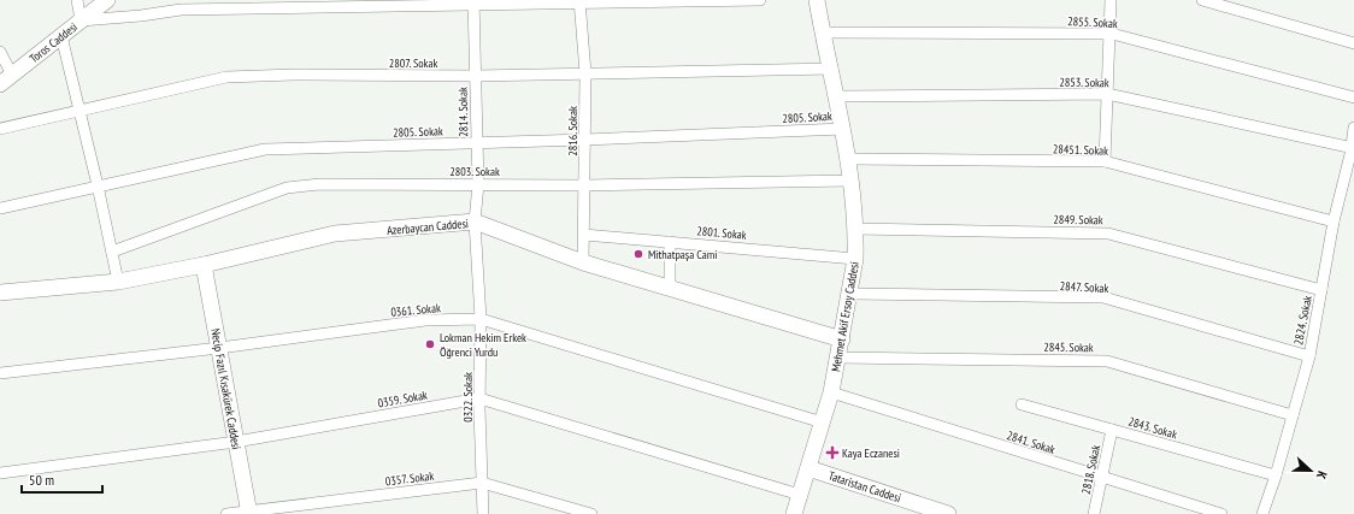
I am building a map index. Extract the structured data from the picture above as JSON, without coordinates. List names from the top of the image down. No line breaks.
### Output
{"streets":{"street":["2855. Sokak","Toros Caddesi","2807. Sokak","2853. Sokak","2814. Sokak","2805. Sokak","2816. Sokak","28451. Sokak","2803. Sokak","2849. Sokak","Azerbaycan Caddesi","2801. Sokak","2847. Sokak","0361. Sokak","Mehmet Akif Ersoy Caddesi","2824. Sokak","2845. Sokak","Necip Fazıl Kısakürek Caddesi","0322. Sokak","0359. Sokak","2843. Sokak","2841. Sokak","2818. Sokak","0357. Sokak","Tataristan Caddesi"]},"crossings":[["2855. Sokak","Mehmet Akif Ersoy Caddesi"],["2807. Sokak","2814. Sokak"],["2807. Sokak","2816. Sokak"],["2807. Sokak","Mehmet Akif Ersoy Caddesi"],["2853. Sokak","Mehmet Akif Ersoy Caddesi"],["2853. Sokak","2824. Sokak"],["2814. Sokak","2805. Sokak"],["2814. Sokak","2803. Sokak"],["2814. Sokak","Azerbaycan Caddesi"],["2814. Sokak","0322. Sokak"],["2805. Sokak","2816. Sokak"],["2805. Sokak","Mehmet Akif Ersoy Caddesi"],["2816. Sokak","2803. Sokak"],["2816. Sokak","Azerbaycan Caddesi"],["2816. Sokak","2801. Sokak"],["28451. Sokak","Mehmet Akif Ersoy Caddesi"],["28451. Sokak","2824. Sokak"],["2803. Sokak","Mehmet Akif Ersoy Caddesi"],["2849. Sokak","Mehmet Akif Ersoy Caddesi"],["2849. Sokak","2824. Sokak"],["Azerbaycan Caddesi","Mehmet Akif Ersoy Caddesi"],["Azerbaycan Caddesi","Necip Fazıl Kısakürek Caddesi"],["Azerbaycan Caddesi","0322. Sokak"],["2801. Sokak","Mehmet Akif Ersoy Caddesi"],["2847. Sokak","Mehmet Akif Ersoy Caddesi"],["2847. Sokak","2824. Sokak"],["0361. Sokak","Mehmet Akif Ersoy Caddesi"],["0361. Sokak","Necip Fazıl Kısakürek Caddesi"],["0361. Sokak","0322. Sokak"],["Mehmet Akif Ersoy Caddesi","2845. Sokak"],["Mehmet Akif Ersoy Caddesi","0359. Sokak"],["Mehmet Akif Ersoy Caddesi","2841. Sokak"],["Mehmet Akif Ersoy Caddesi","Tataristan Caddesi"],["2824. Sokak","2845. Sokak"],["2824. Sokak","2843. Sokak"],["Necip Fazıl Kısakürek Caddesi","0359. Sokak"],["Necip Fazıl Kısakürek Caddesi","0357. Sokak"],["0322. Sokak","0359. Sokak"],["0322. Sokak","0357. Sokak"],["2843. Sokak","2818. Sokak"],["2841. Sokak","2818. Sokak"]],"places":{"other":["Mithatpaşa Cami","Lokman Hekim Erkek Öğrenci Yurdu"],"health":["Kaya Eczanesi"]},"scale_bar":"50 m","north":"right"}
